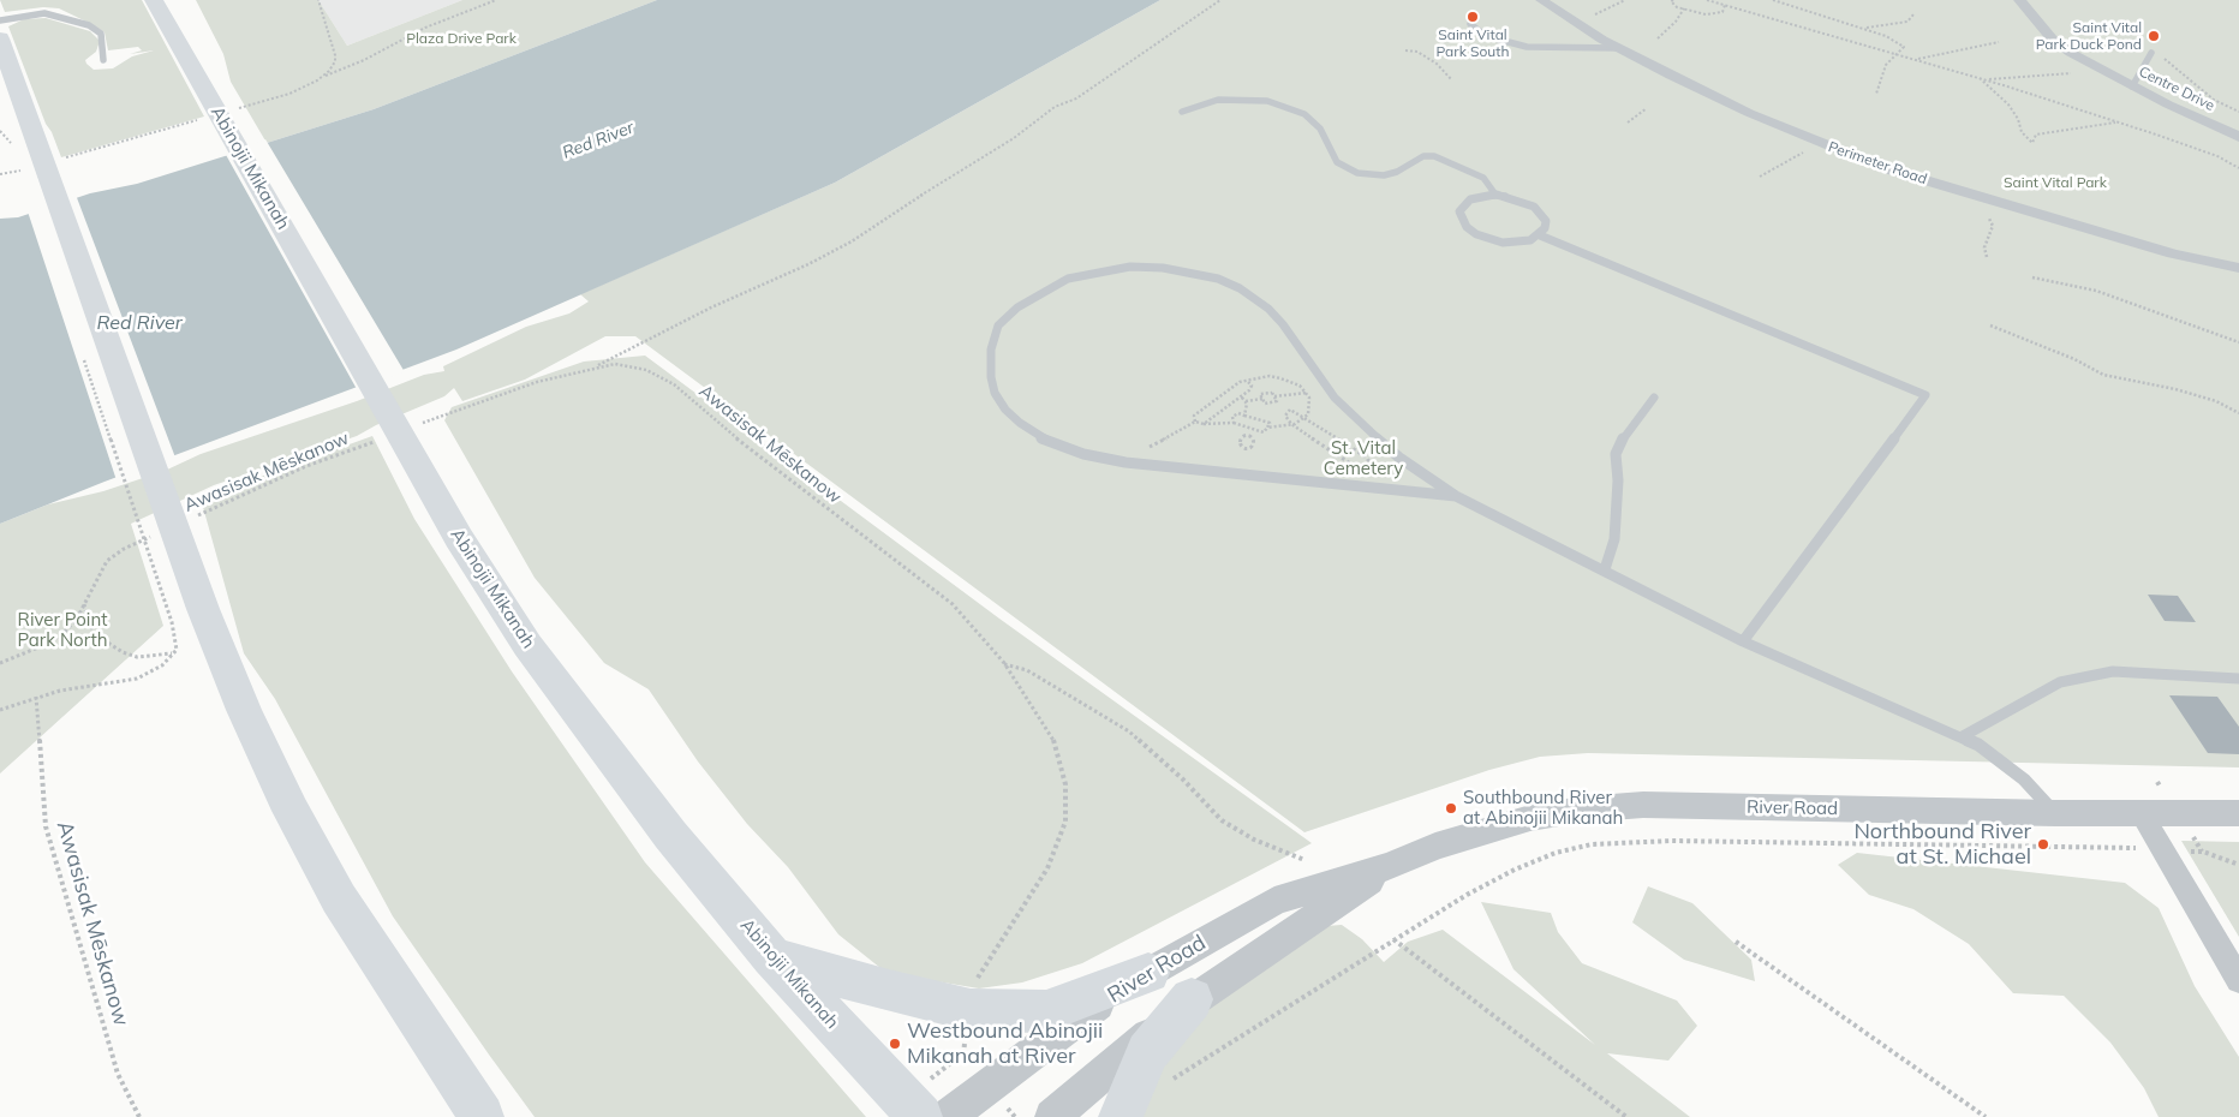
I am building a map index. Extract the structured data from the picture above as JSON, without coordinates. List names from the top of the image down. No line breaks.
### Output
{"streets":{"main road":["Abinojii Mikanah"],"street":["Centre Drive","Perimeter Road","River Road"],"path":["Awasisak Mēskanow"]},"water":["Red River"],"parks":["Plaza Drive Park","Saint Vital Park","St. Vital Cemetery","River Point Park North"],"places":["Saint Vital Park South","Saint Vital Park Duck Pond","Southbound River at Abinojii Mikanah","Northbound River at St. Michael","Westbound Abinojii Mikanah at River"]}
